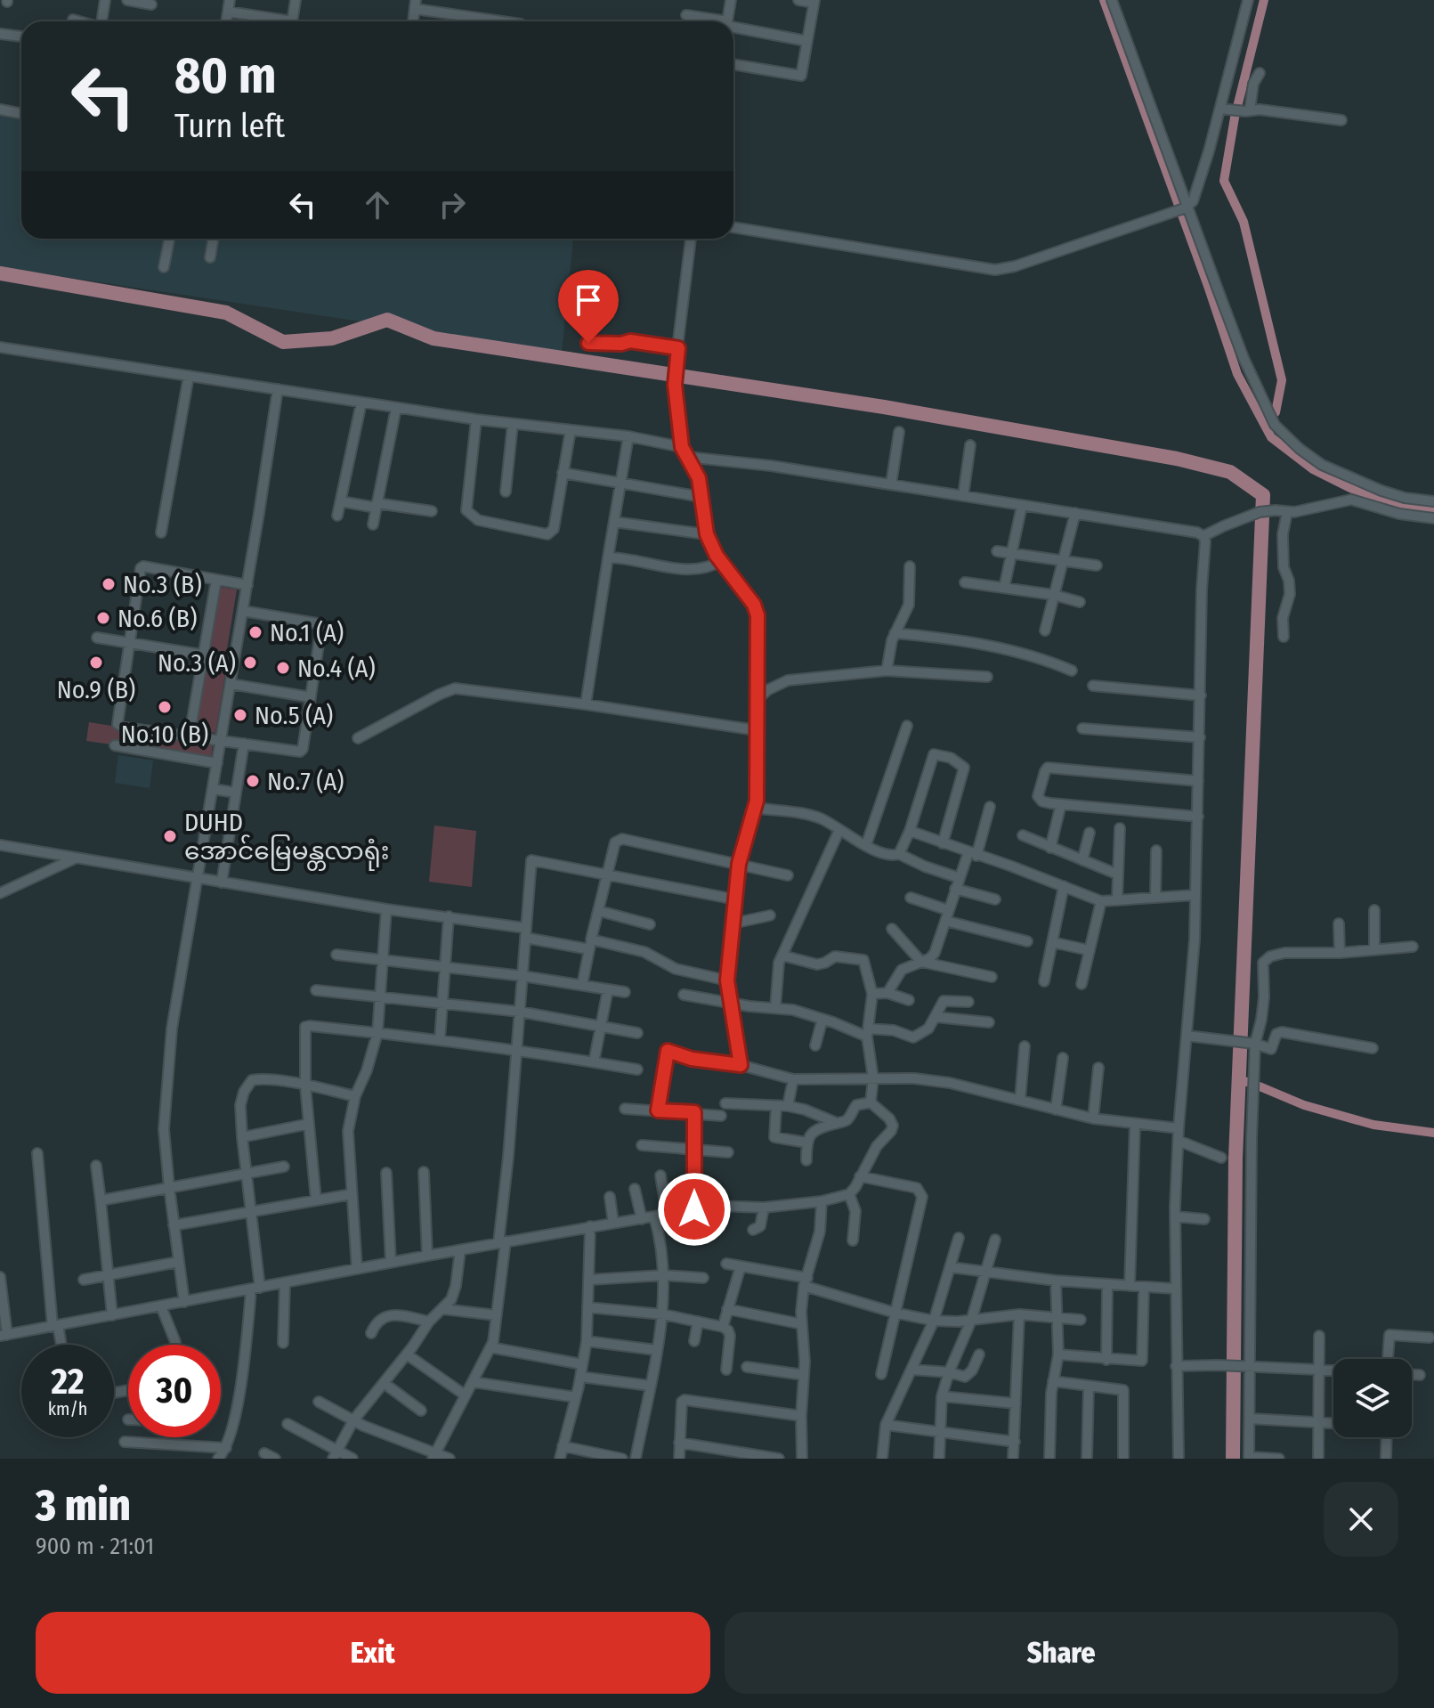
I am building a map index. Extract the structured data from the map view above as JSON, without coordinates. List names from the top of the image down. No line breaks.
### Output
{"places":["No.3 (B)","No.6 (B)","No.1 (A)","No.9 (B)","No.3 (A)","No.4 (A)","No.10 (B)","No.5 (A)","No.7 (A)","DUHD အောင်မြေမန္တလာရုံး"],"page":{"turn":["80 m","Turn left"],"speed":"22 km/h","limit":"30","heading":["3 min","900 m · 21:01"],"buttons":["Exit","Share"]}}
